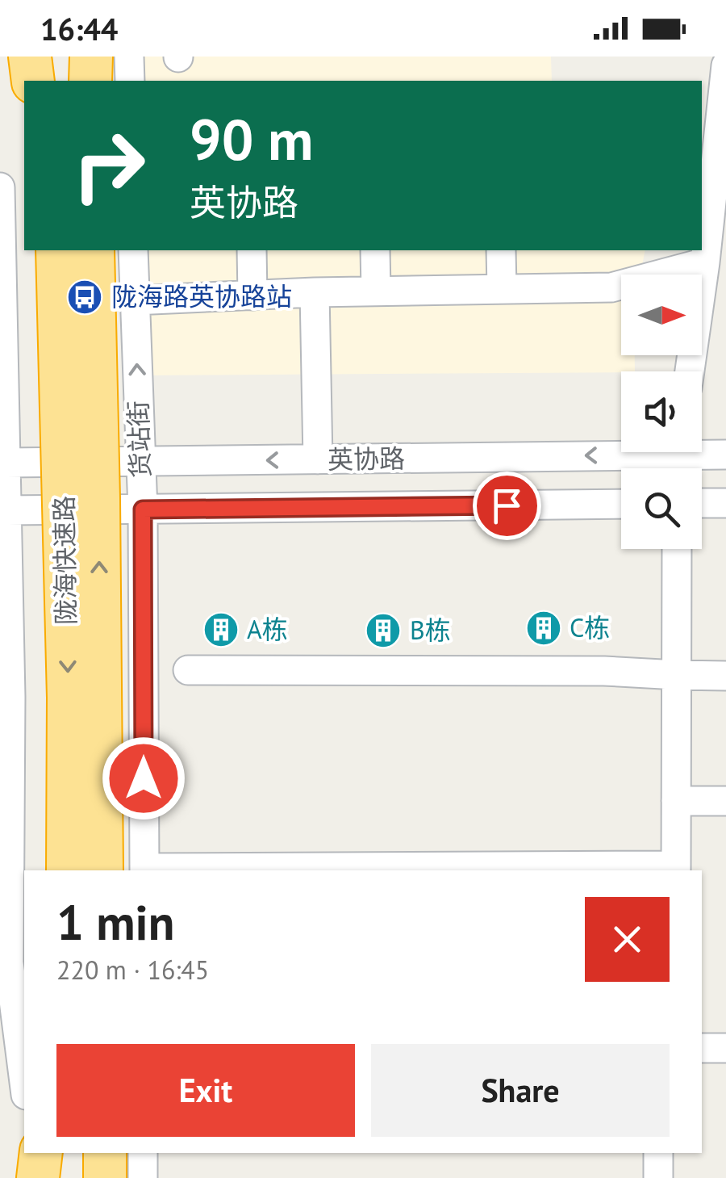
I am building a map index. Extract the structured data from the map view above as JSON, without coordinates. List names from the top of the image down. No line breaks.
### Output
{"streets":{"highway":["陇海快速路"],"street":["货站街","英协路"]},"crossings":[["货站街","英协路"]],"places":{"bus stop":["陇海路英协路站"],"building":["C栋","A栋","B栋"]},"north":"right","page":{"status":"16:44","turn":["90 m","英协路"],"heading":["1 min","220 m · 16:45"],"buttons":["Exit","Share"]}}
